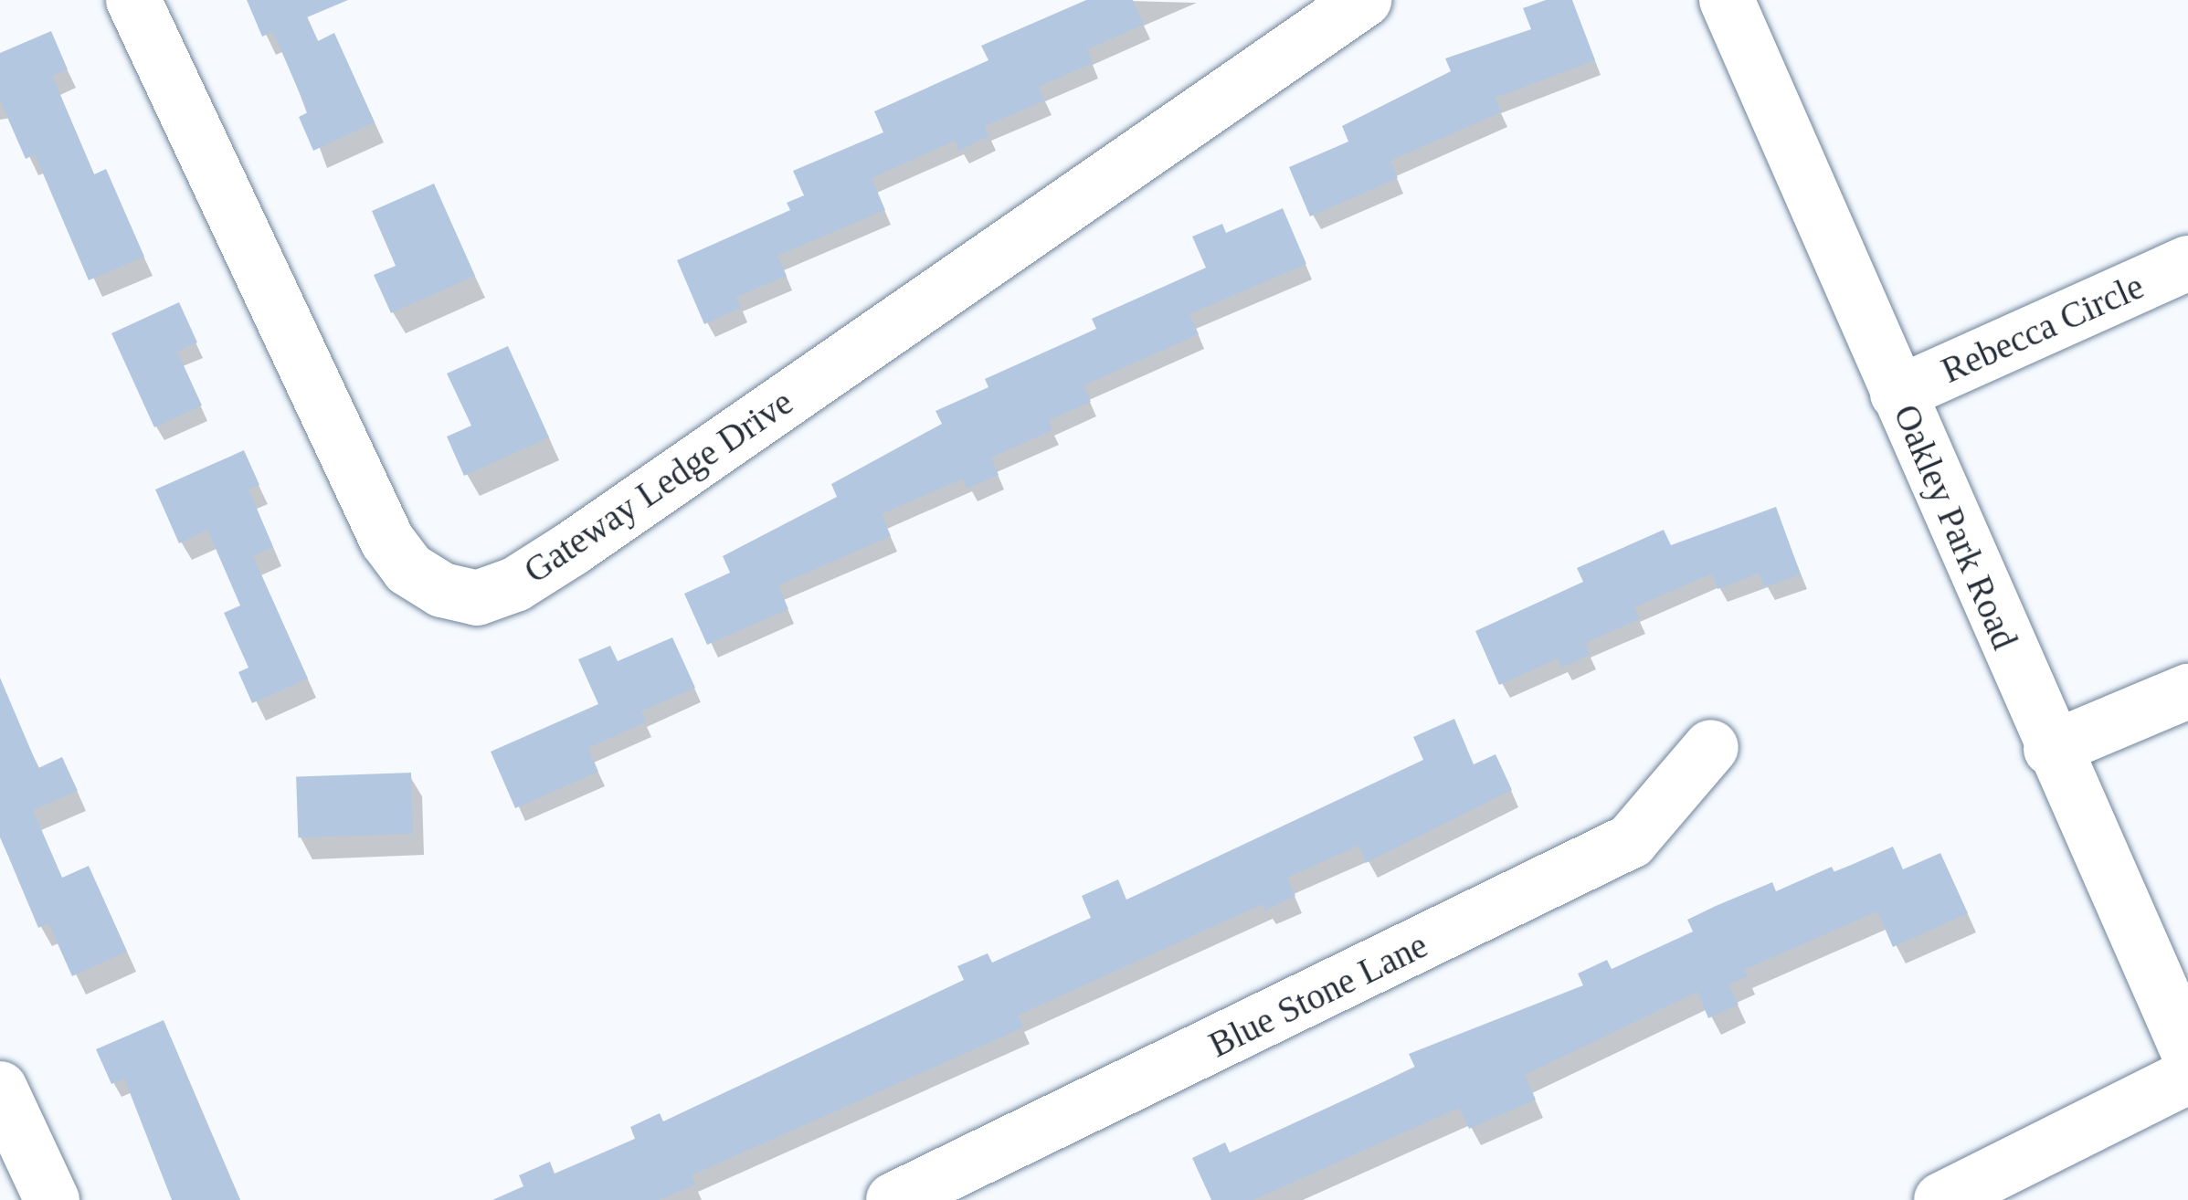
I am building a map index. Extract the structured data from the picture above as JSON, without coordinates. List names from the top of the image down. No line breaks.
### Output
{"streets":{"street":["Rebecca Circle","Gateway Ledge Drive","Oakley Park Road","Blue Stone Lane"]},"crossings":[["Rebecca Circle","Oakley Park Road"]]}
